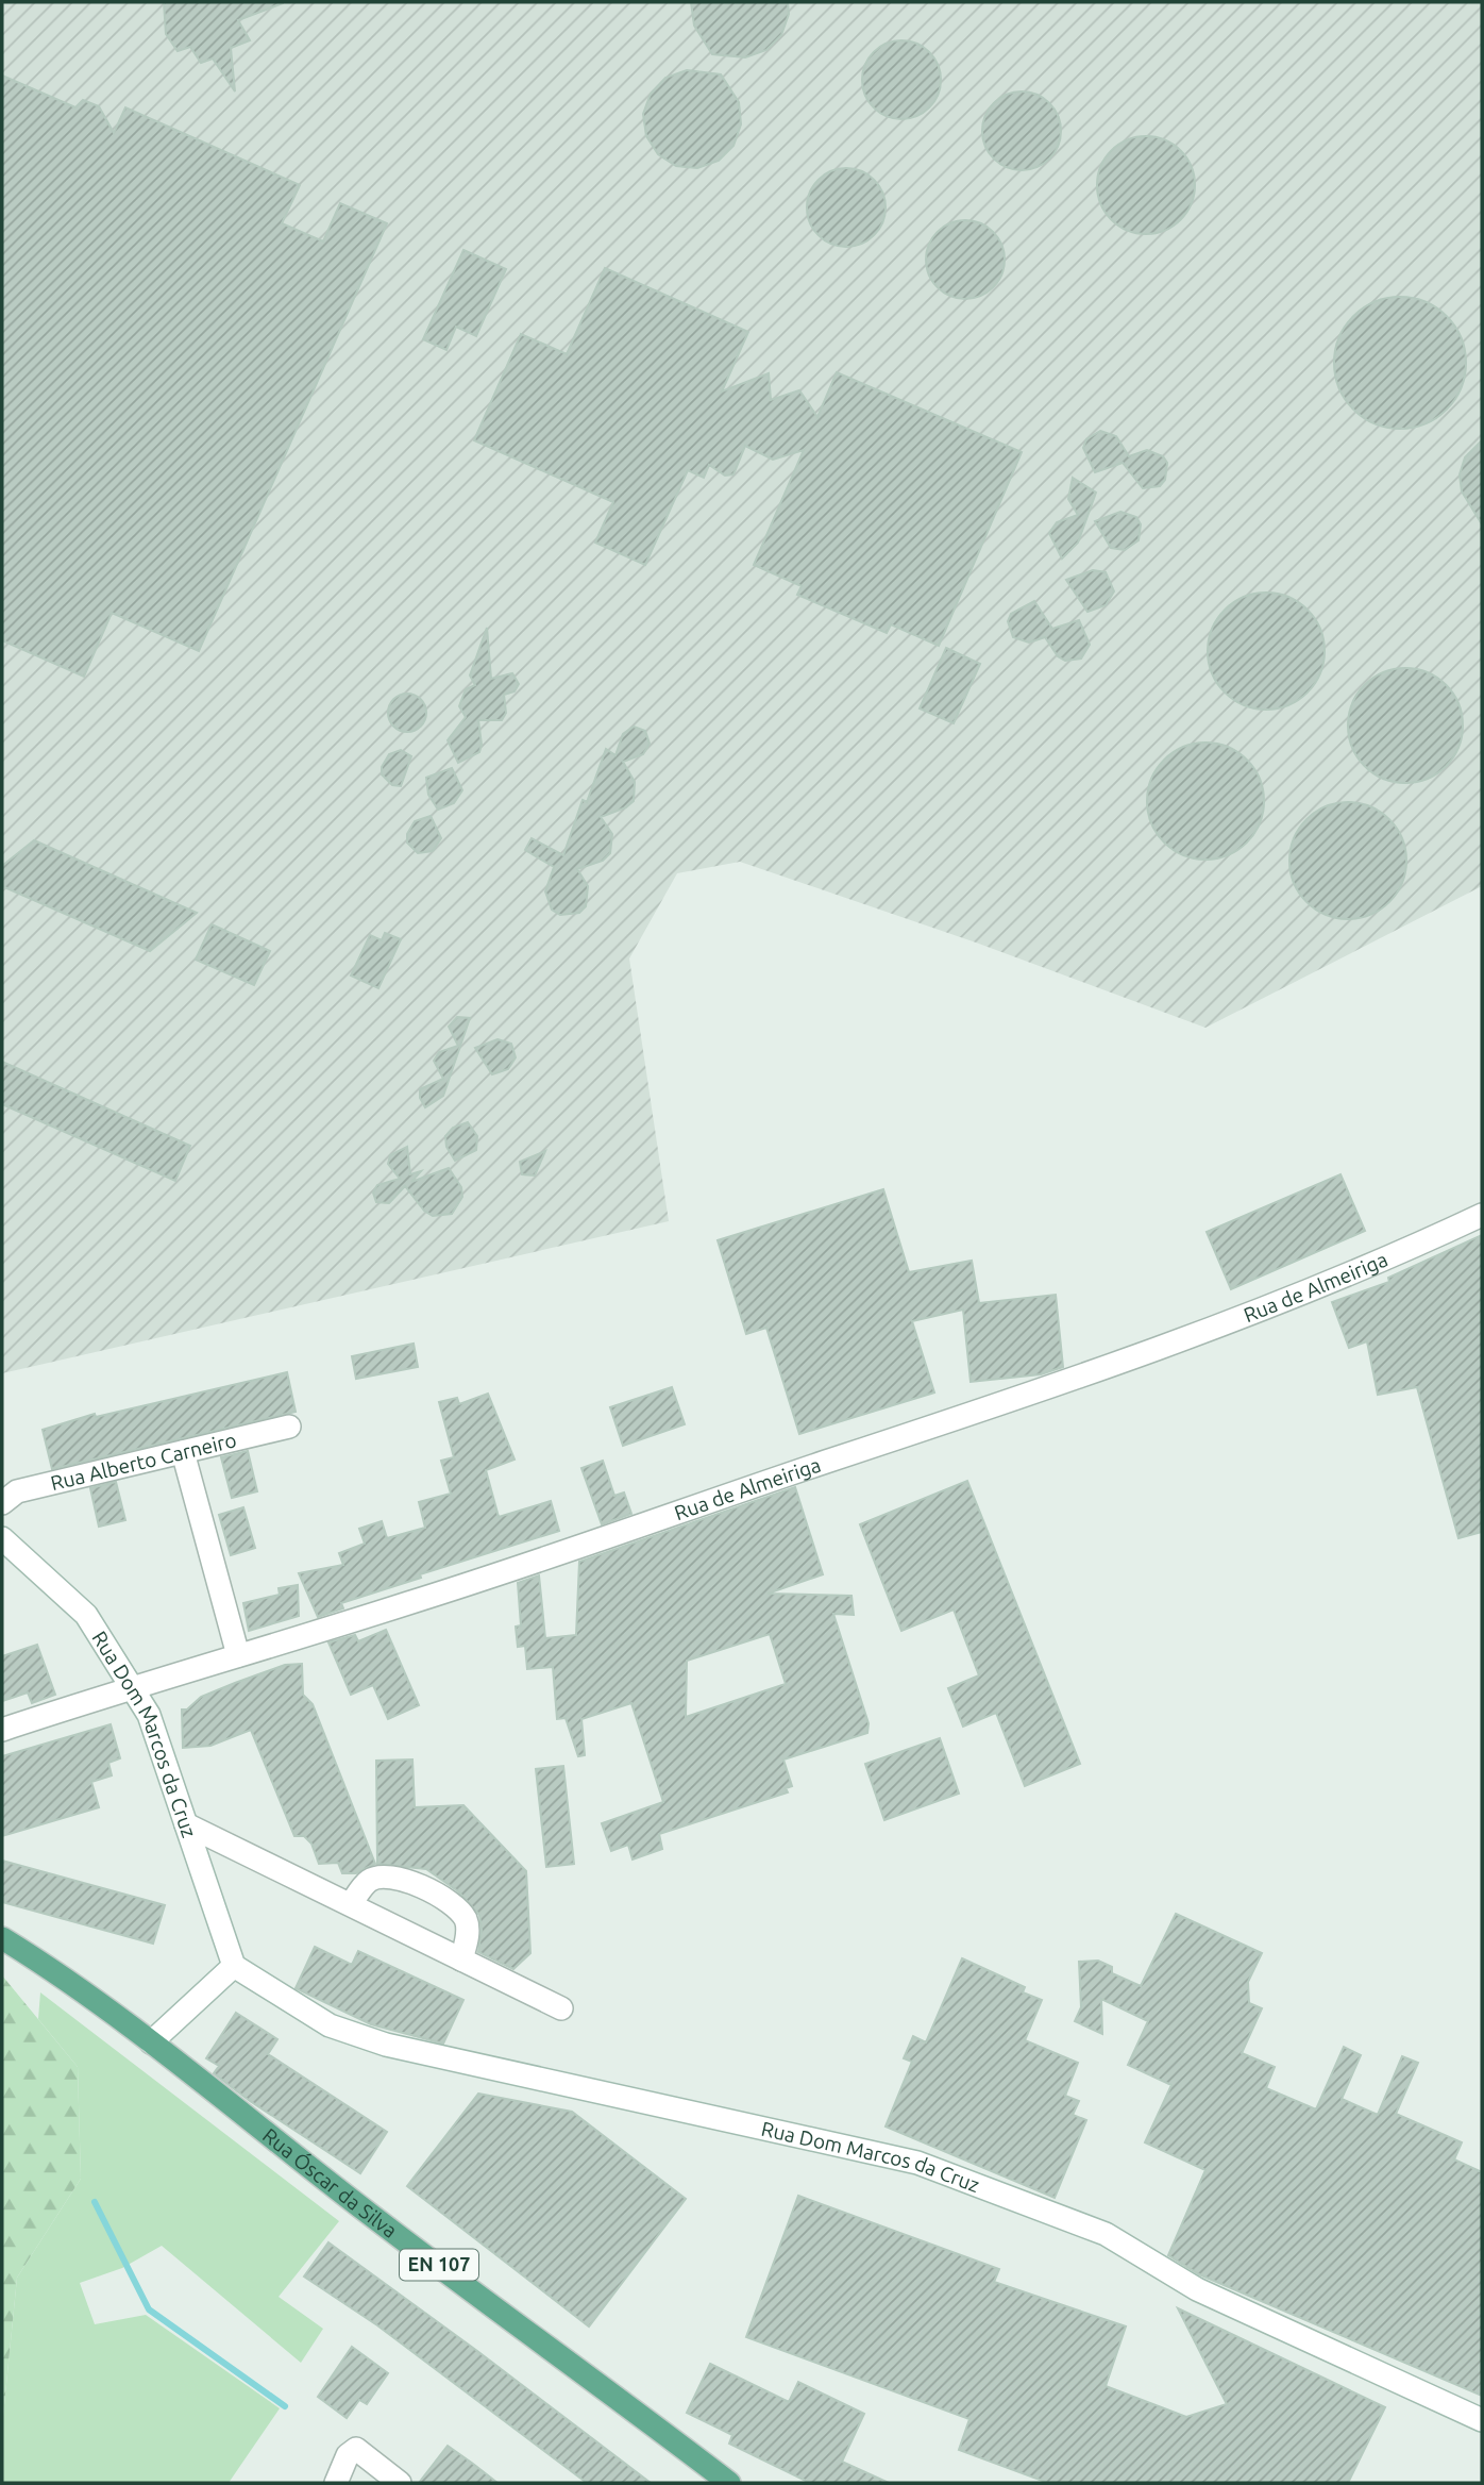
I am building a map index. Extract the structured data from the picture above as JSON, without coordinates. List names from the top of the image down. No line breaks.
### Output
{"streets":{"main road":["Rua Óscar da Silva","EN 107"],"street":["Rua de Almeiriga","Rua Alberto Carneiro","Rua Dom Marcos da Cruz"]},"crossings":[["Rua de Almeiriga","Rua Dom Marcos da Cruz"]]}
